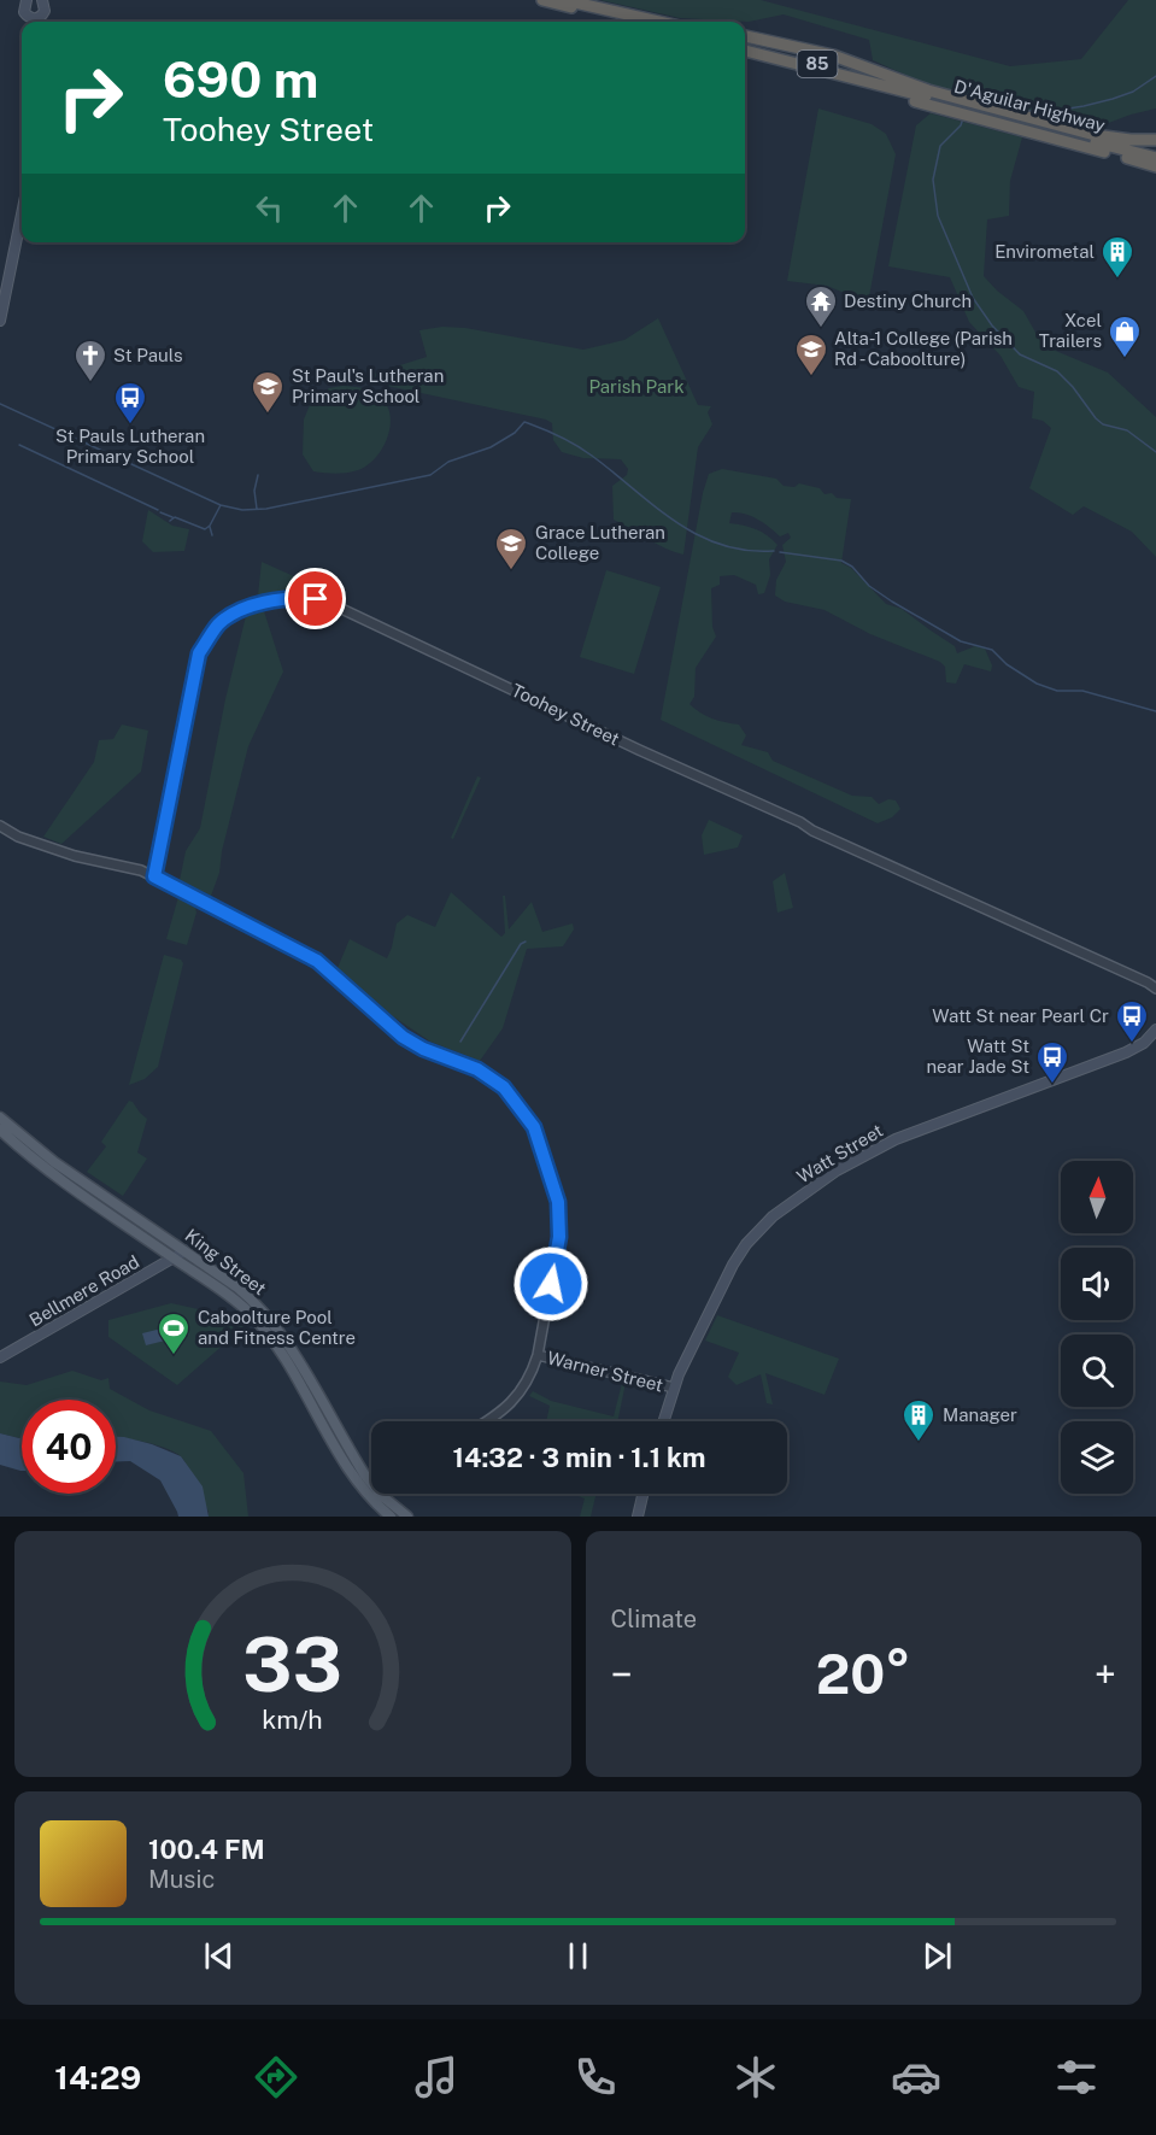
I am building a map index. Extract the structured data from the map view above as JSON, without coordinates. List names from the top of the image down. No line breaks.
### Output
{"streets":{"highway":["85","D'Aguilar Highway"],"main road":["Watt Street","King Street","Bellmere Road"],"street":["Toohey Street","Warner Street"]},"crossings":[["Watt Street","Warner Street"],["King Street","Bellmere Road"]],"parks":["Parish Park"],"places":{"building":["Envirometal","Manager"],"temple":["Destiny Church"],"shop":["Xcel Trailers"],"school or university":["Alta-1 College (Parish Rd - Caboolture)","St Paul's Lutheran Primary School","Grace Lutheran College"],"church":["St Pauls"],"bus stop":["St Pauls Lutheran Primary School","Watt St near Pearl Cr","Watt St near Jade St"],"sports":["Caboolture Pool and Fitness Centre"]},"north":"top","page":{"turn":["690 m","Toohey Street"],"limit":"40","trip":"14:32 · 3 min · 1.1 km","tile":"Climate","heat":["−","20°","+"],"song":["100.4 FM","Music"],"tabs":"14:29","gauge":["33","km/h"]}}
